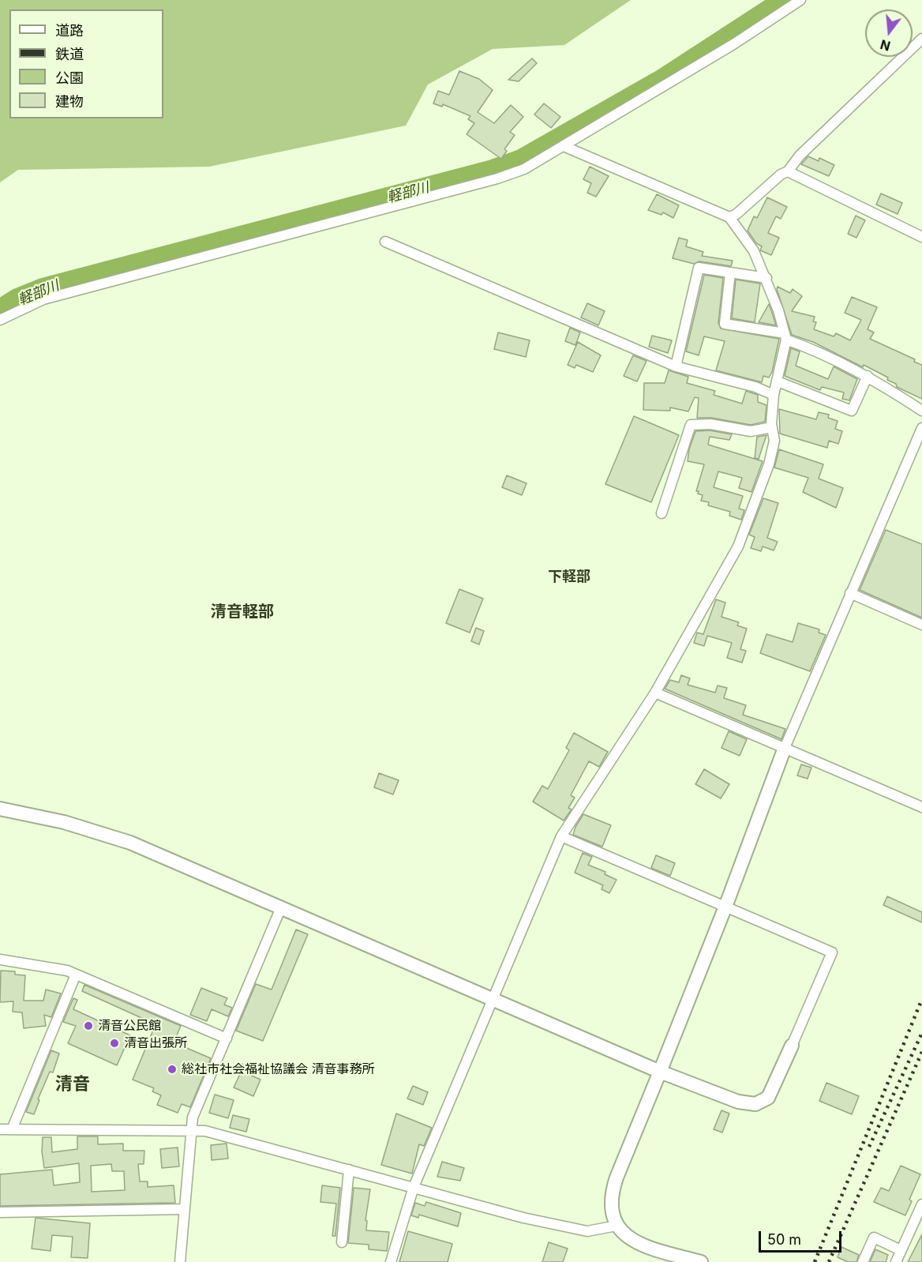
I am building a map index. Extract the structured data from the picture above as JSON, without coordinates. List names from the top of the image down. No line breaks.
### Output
{"districts":["下軽部","清音軽部","清音"],"water":["軽部川"],"places":["清音公民館","清音出張所","総社市社会福祉協議会 清音事務所"],"legend":["道路","鉄道","公園","建物"],"scale_bar":"50 m","north":"bottom"}
